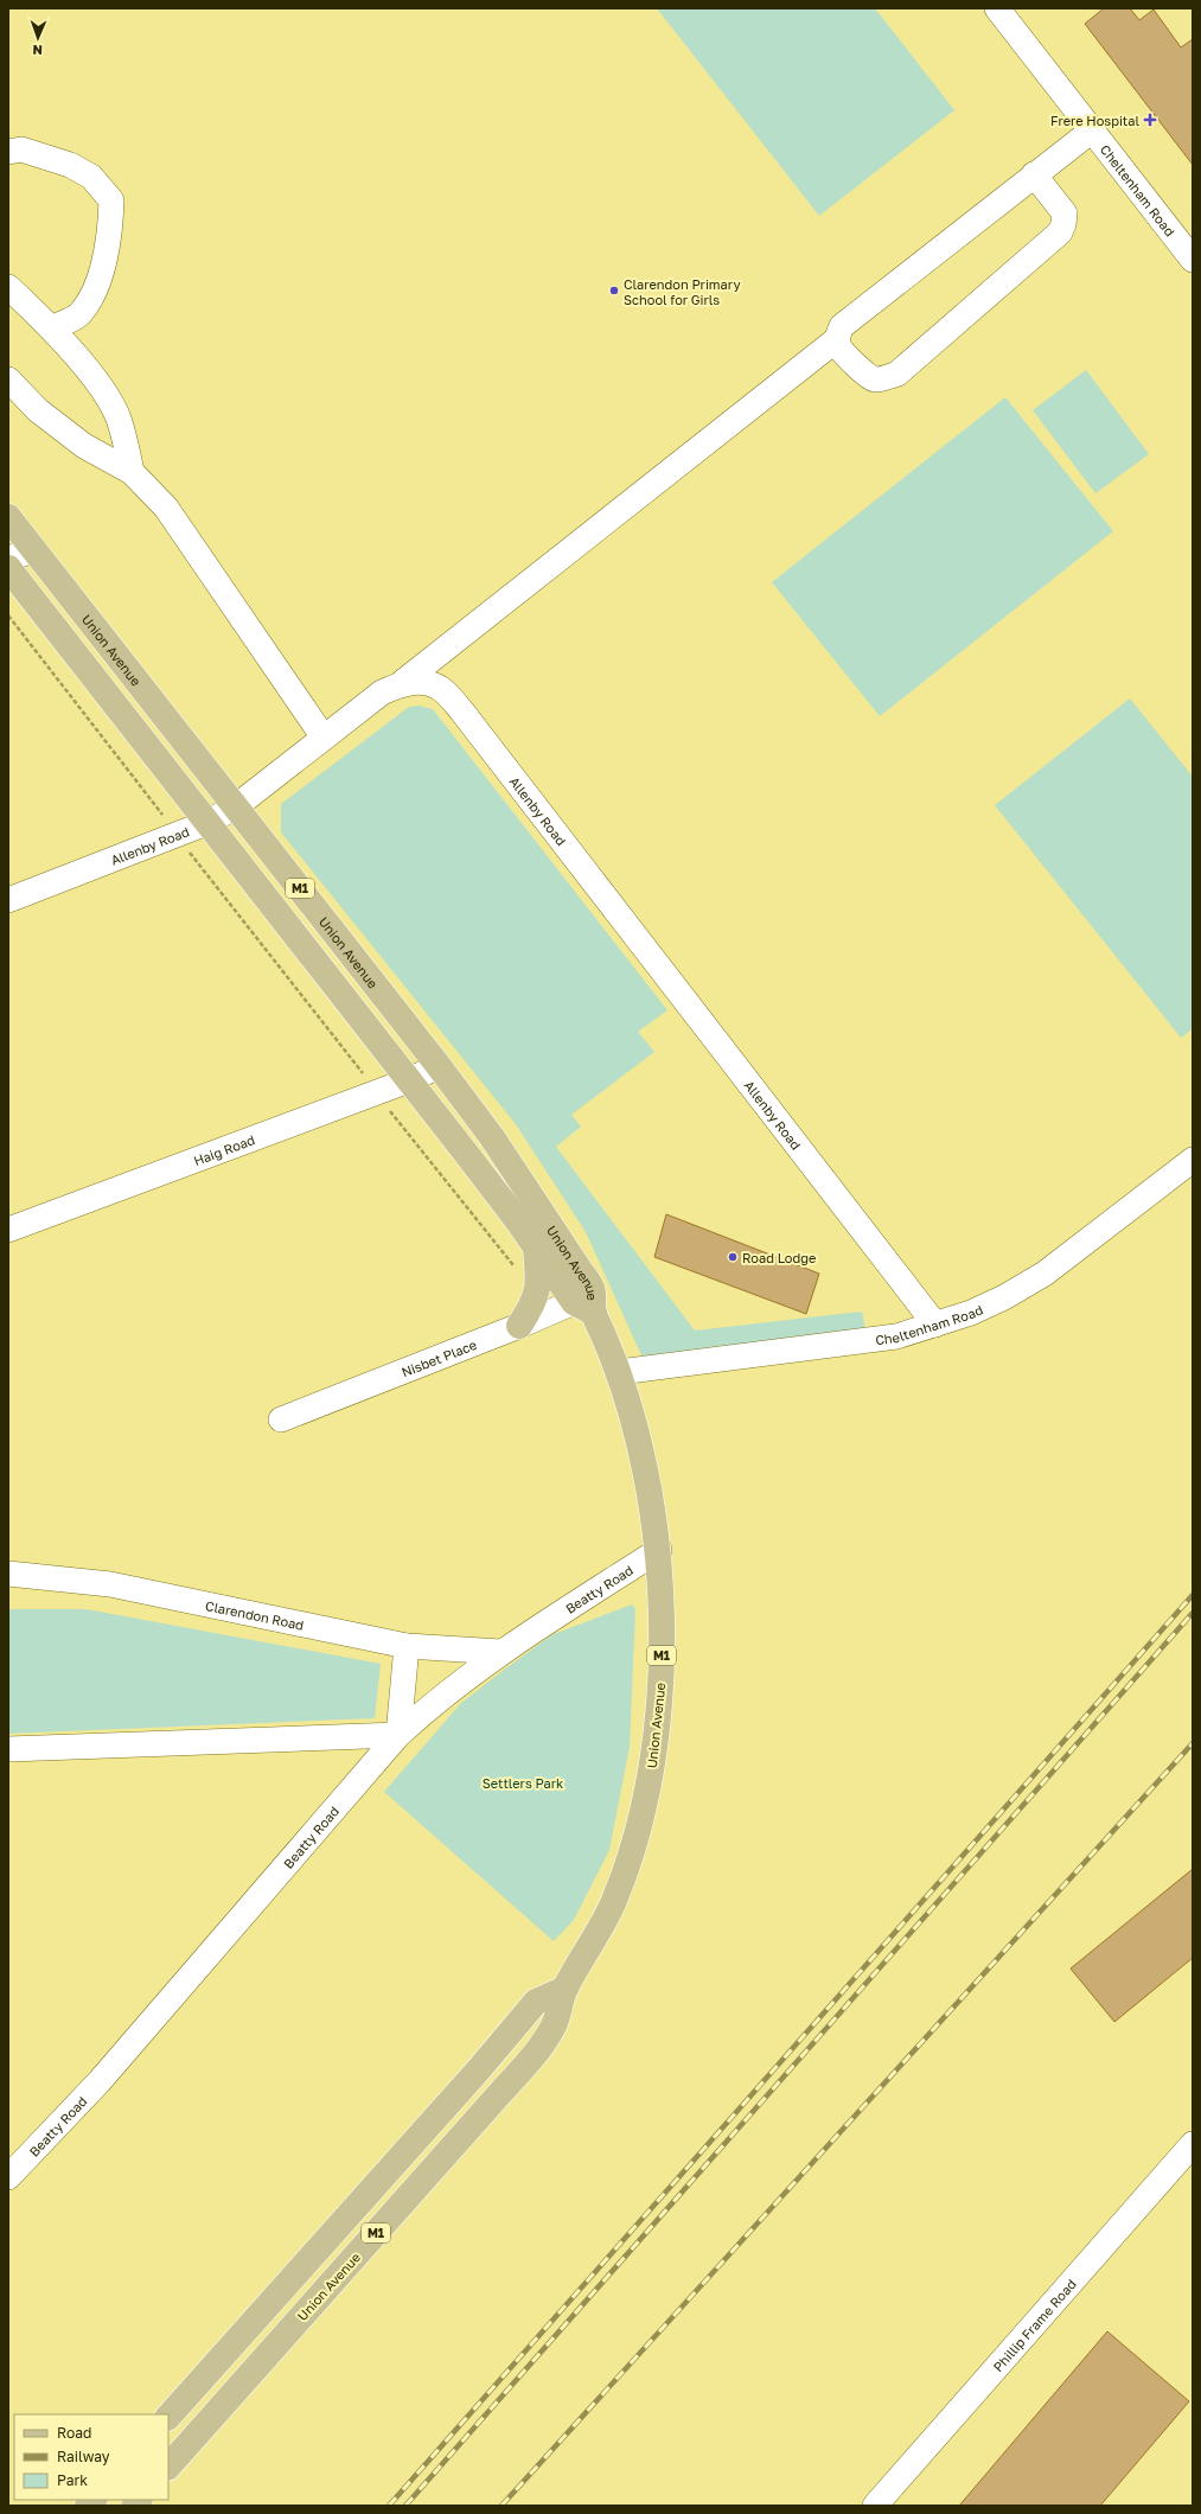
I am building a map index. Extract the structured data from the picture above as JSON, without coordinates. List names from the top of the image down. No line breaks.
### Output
{"streets":{"main road":["Union Avenue","M1"],"street":["Cheltenham Road","Allenby Road","Haig Road","Nisbet Place","Beatty Road","Clarendon Road","Phillip Frame Road"]},"crossings":[["Cheltenham Road","Union Avenue"],["Cheltenham Road","Allenby Road"],["Union Avenue","Allenby Road"],["Union Avenue","M1"],["Union Avenue","Haig Road"],["Union Avenue","Nisbet Place"],["Union Avenue","Beatty Road"],["Beatty Road","Clarendon Road"]],"parks":["Settlers Park"],"places":{"health":["Frere Hospital"],"other":["Clarendon Primary School for Girls","Road Lodge"]},"legend":["Road","Railway","Park"],"north":"bottom"}
